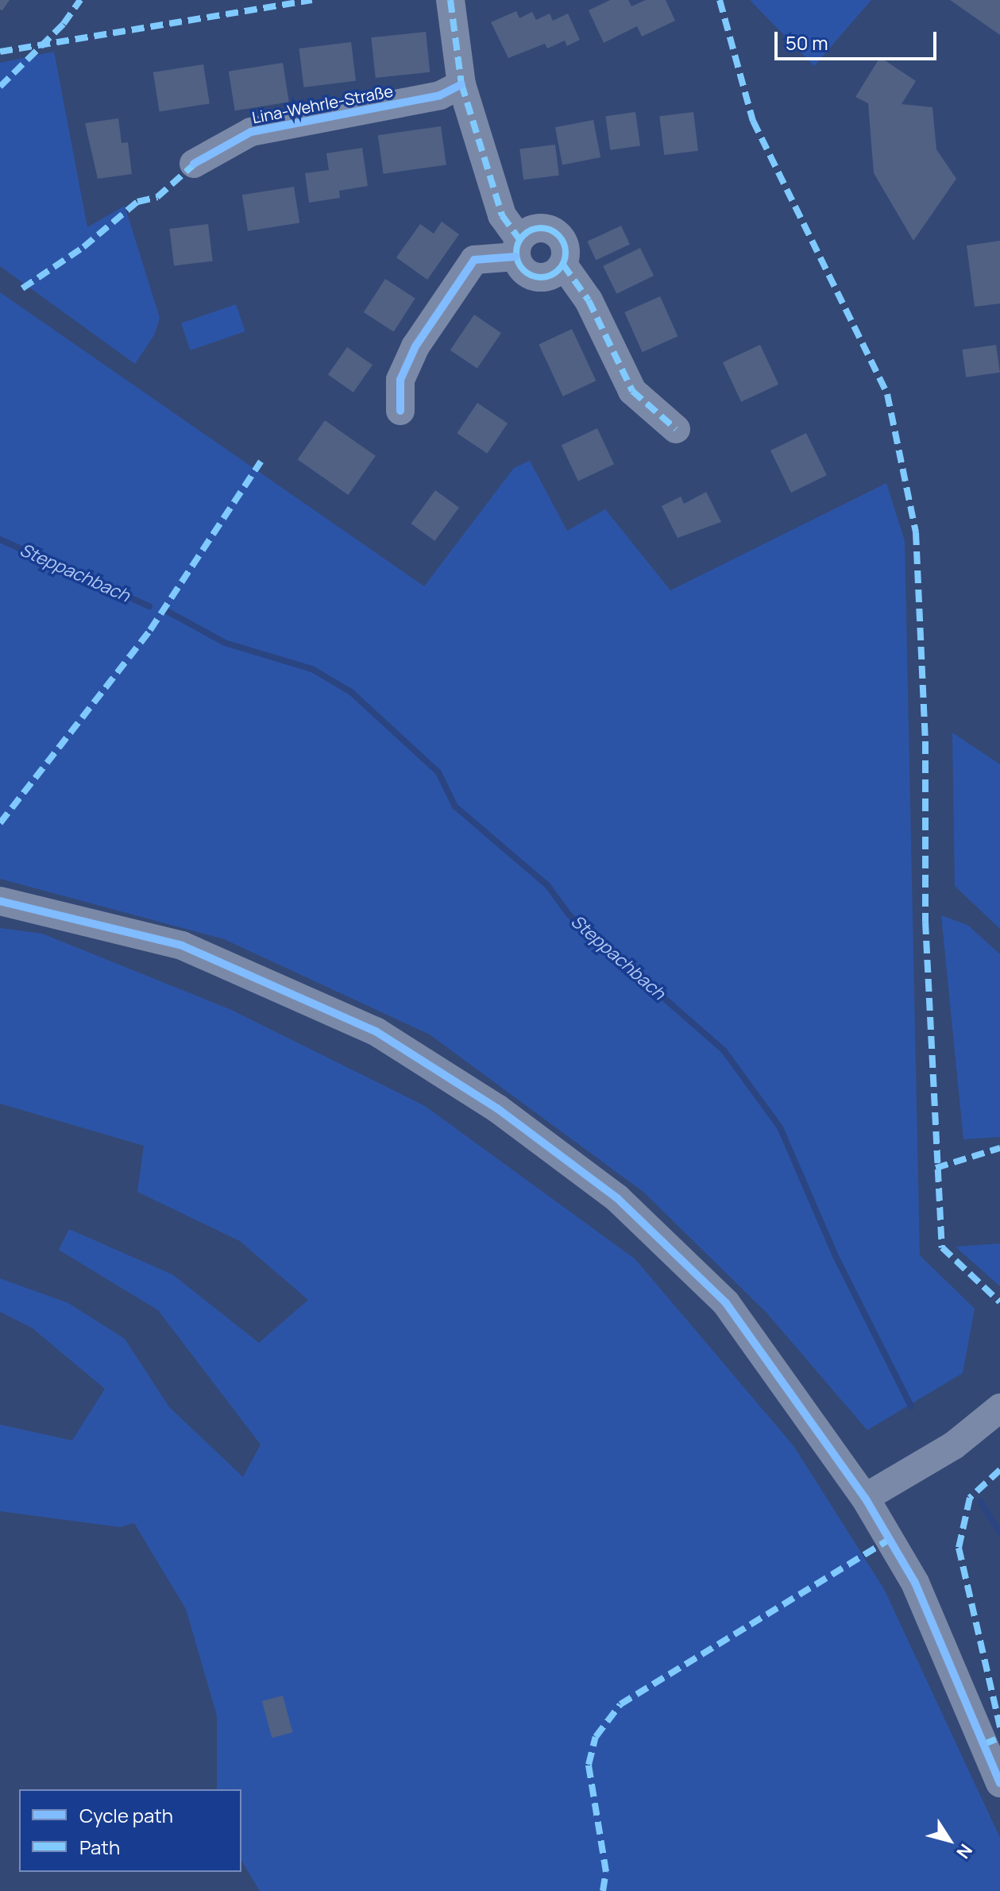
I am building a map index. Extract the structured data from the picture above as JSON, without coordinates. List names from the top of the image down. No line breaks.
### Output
{"streets":{"street":["Lina-Wehrle-Straße"]},"water":["Steppachbach"],"legend":["Cycle path","Path"],"scale_bar":"50 m","north":"bottom right"}
